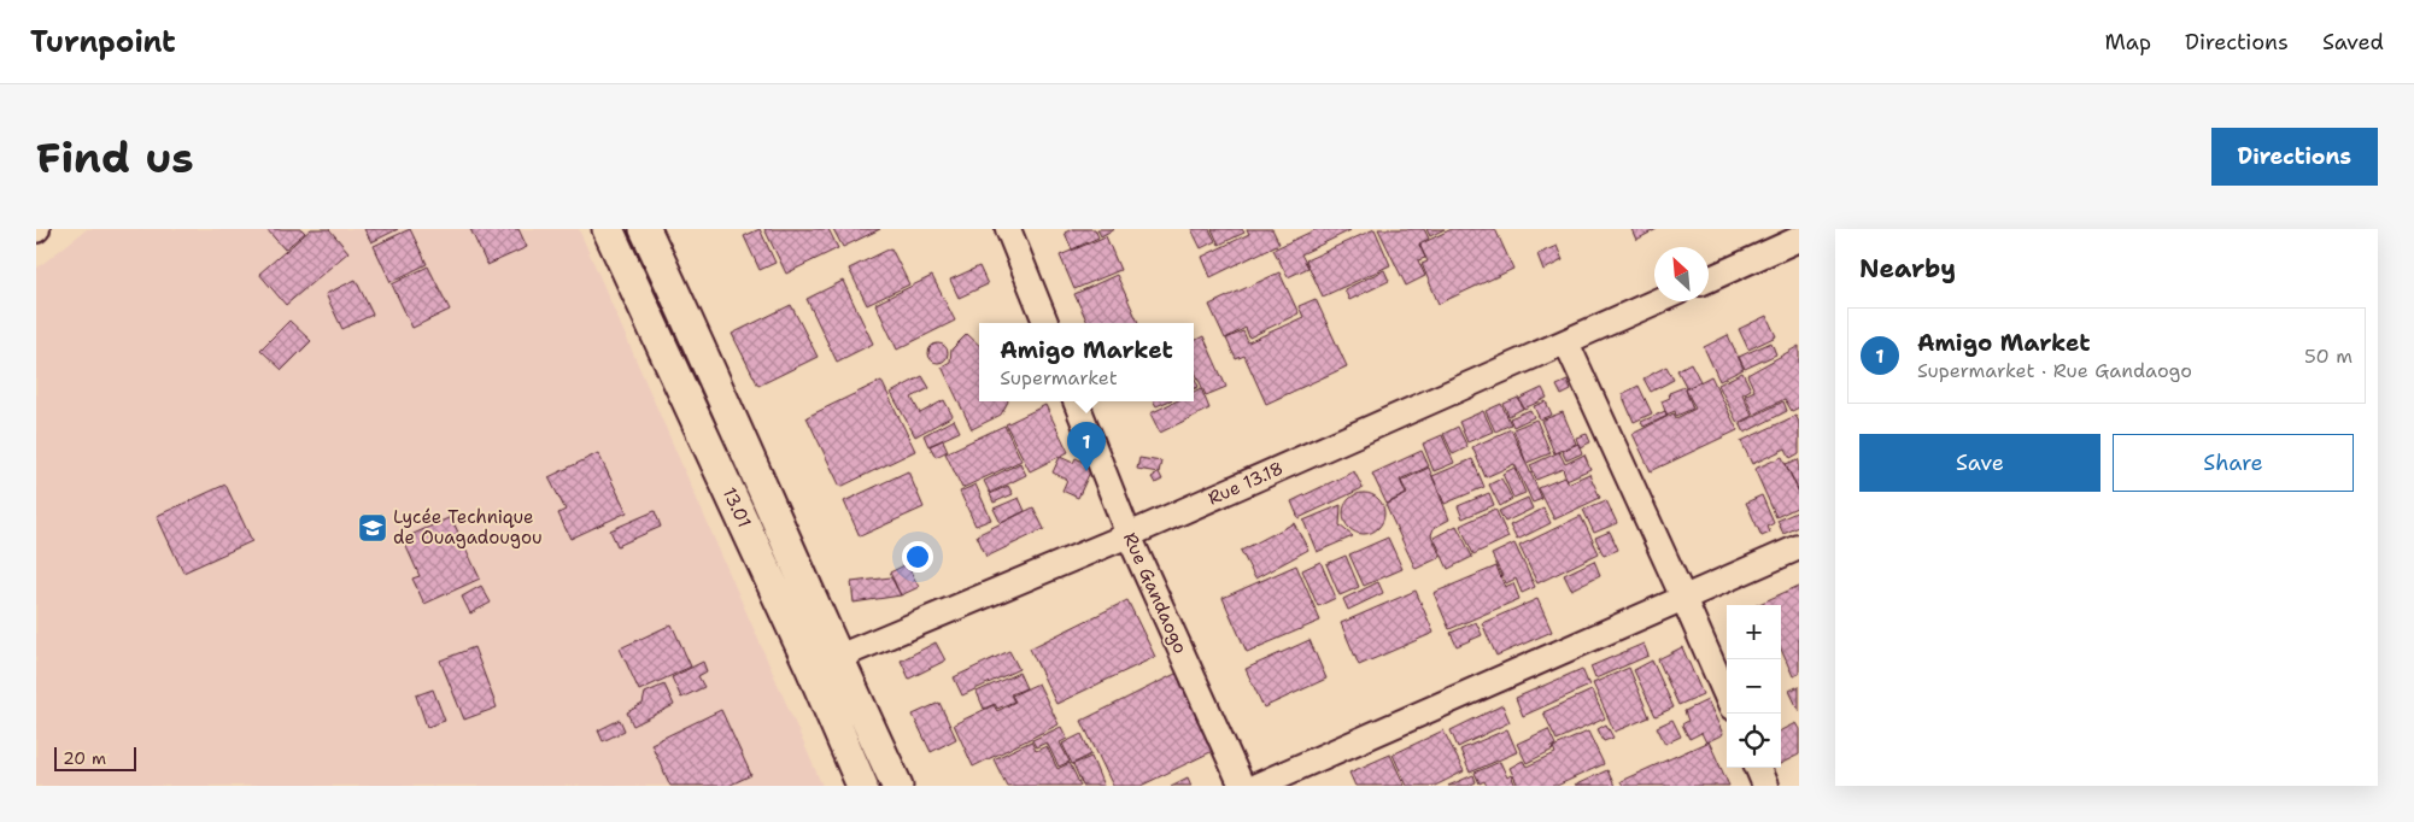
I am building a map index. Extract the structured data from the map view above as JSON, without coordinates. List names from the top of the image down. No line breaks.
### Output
{"streets":{"street":["Rue 13.18","13.01","Rue Gandaogo"]},"crossings":[["Rue 13.18","13.01"],["Rue 13.18","Rue Gandaogo"]],"places":{"school or university":["Lycée Technique de Ouagadougou"]},"scale_bar":"20 m","north":"top left","page":{"header":"Turnpoint","nav":["Map","Directions","Saved"],"buttons":["Directions",["Save","Share"]],"title":"Find us","heading":"Nearby","list":[{"mark":"1","name":"Amigo Market","note":"Supermarket · Rue Gandaogo","value":"50 m"}],"popup":["Amigo Market","Supermarket"],"pins":"1","map_buttons":["+","−"],"scale":"20 m"}}
